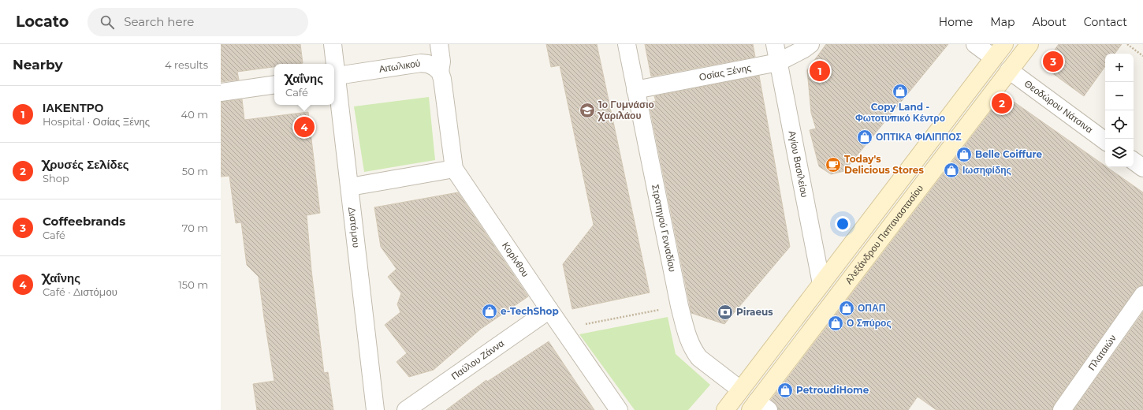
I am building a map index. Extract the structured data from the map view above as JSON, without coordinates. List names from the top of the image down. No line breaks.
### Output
{"streets":{"main road":["Αλεξάνδρου Παπαναστασίου"],"street":["Αιτωλικού","Οσίας Ξένης","Θεοδώρου Νάτσινα","Αγίου Βασιλείου","Διστόμου","Στρατηγού Γενναδίου","Κορίνθου","Πλαταιών","Παύλου Ζάννα"]},"crossings":[["Αιτωλικού","Διστόμου"],["Αιτωλικού","Κορίνθου"],["Οσίας Ξένης","Αγίου Βασιλείου"],["Οσίας Ξένης","Στρατηγού Γενναδίου"],["Θεοδώρου Νάτσινα","Αλεξάνδρου Παπαναστασίου"],["Κορίνθου","Παύλου Ζάννα"]],"places":{"shop":["Copy Land - Φωτοτυπικό Κέντρο","ΟΠΤΙΚΑ ΦΙΛΙΠΠΟΣ","Belle Coiffure","Ιωσηφίδης","ΟΠΑΠ","e-TechShop","Ο Σπύρος","PetroudiHome"],"school or university":["1ο Γυμνάσιο Χαριλάου"],"cafe":["Today's Delicious Stores"],"bank":["Piraeus"]},"page":{"header":"Locato","search":"Search here","nav":["Home","Map","About","Contact"],"heading":["Nearby","4 results"],"pins":["3","1","2","4"],"map_buttons":["+","−"],"popup":["Χαΐνης","Café"],"list":[{"mark":"1","name":"ΙΑΚΕΝΤΡΟ","note":"Hospital · Οσίας Ξένης","value":"40 m"},{"mark":"2","name":"Χρυσές Σελίδες","note":"Shop","value":"50 m"},{"mark":"3","name":"Coffeebrands","note":"Café","value":"70 m"},{"mark":"4","name":"Χαΐνης","note":"Café · Διστόμου","value":"150 m"}]}}
